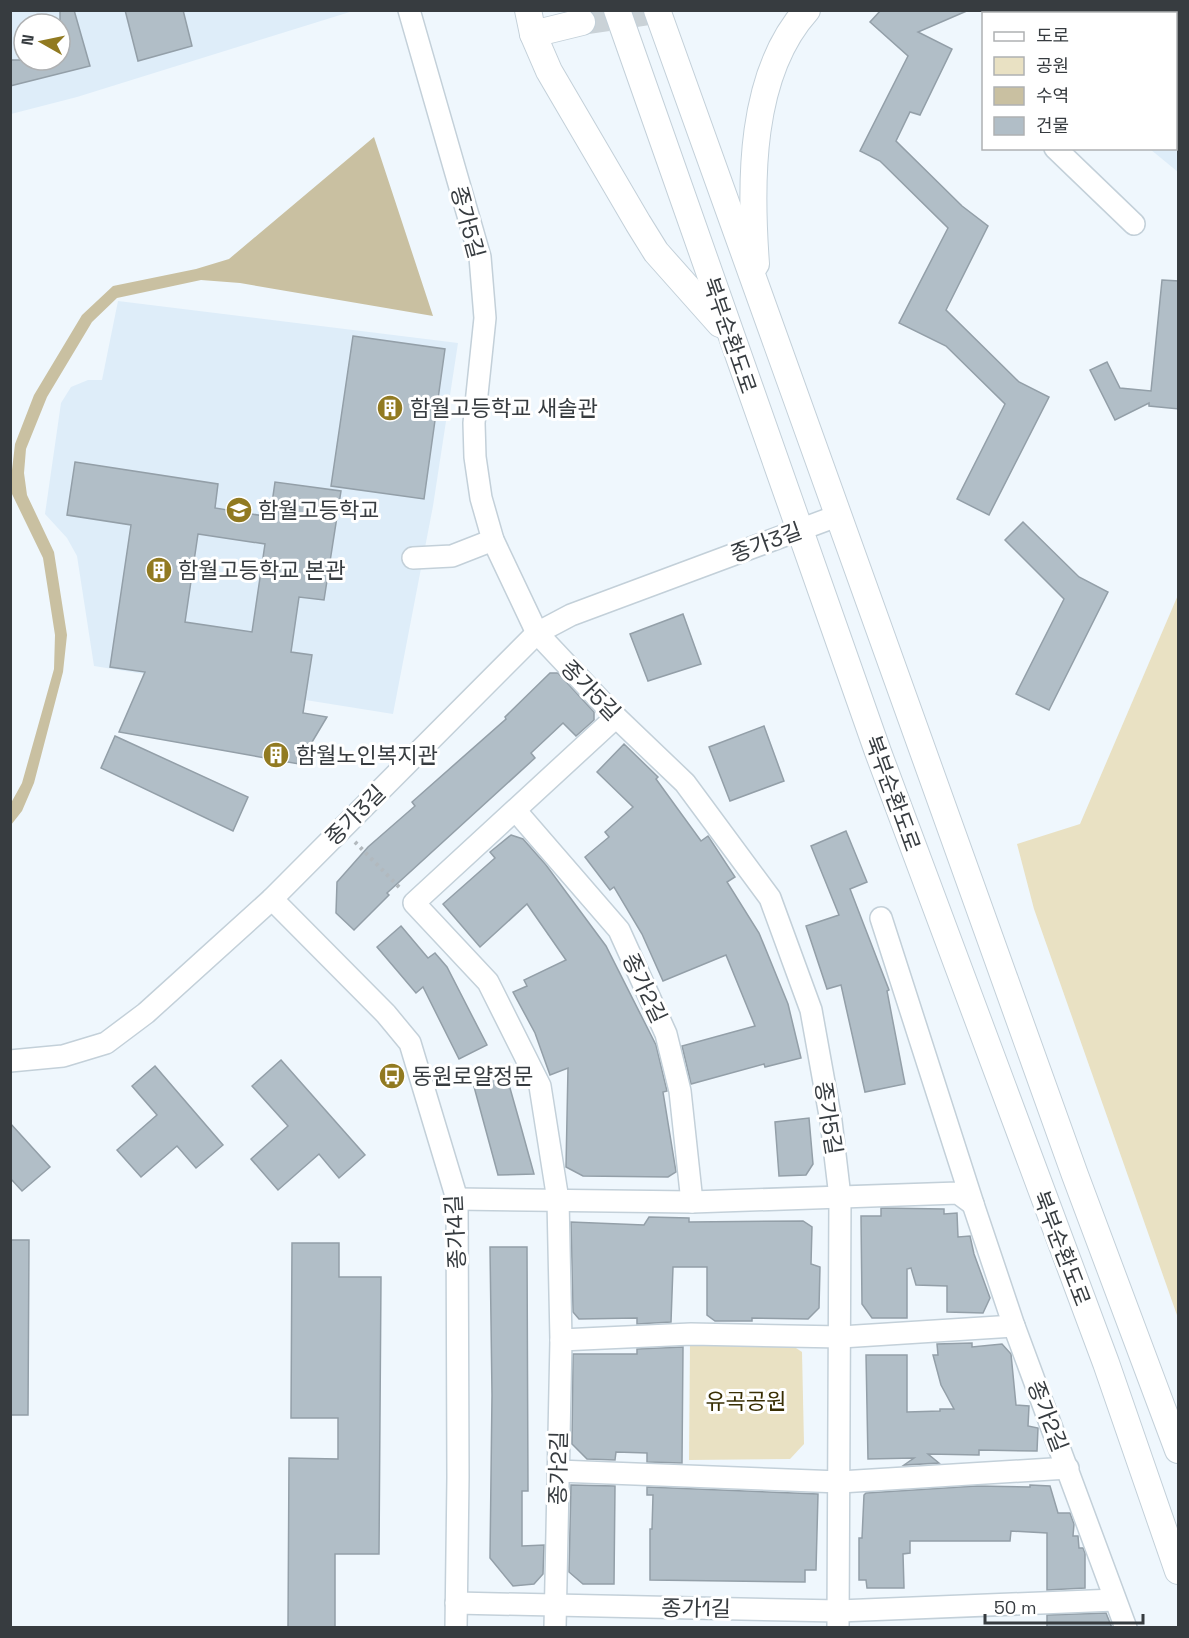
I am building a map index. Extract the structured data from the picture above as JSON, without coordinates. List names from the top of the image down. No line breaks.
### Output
{"streets":{"main road":["북부순환도로"],"street":["종가5길","종가3길","종가2길","종가4길","종가1길"]},"crossings":[["종가5길","종가3길"],["종가5길","종가1길"],["북부순환도로","종가3길"],["종가3길","종가4길"],["종가2길","종가1길"],["종가4길","종가1길"]],"parks":["유곡공원"],"places":{"building":["함월고등학교 새솔관","함월고등학교 본관","함월노인복지관"],"school or university":["함월고등학교"],"bus stop":["동원로얄정문"]},"legend":["도로","공원","수역","건물"],"scale_bar":"50 m","north":"left"}
